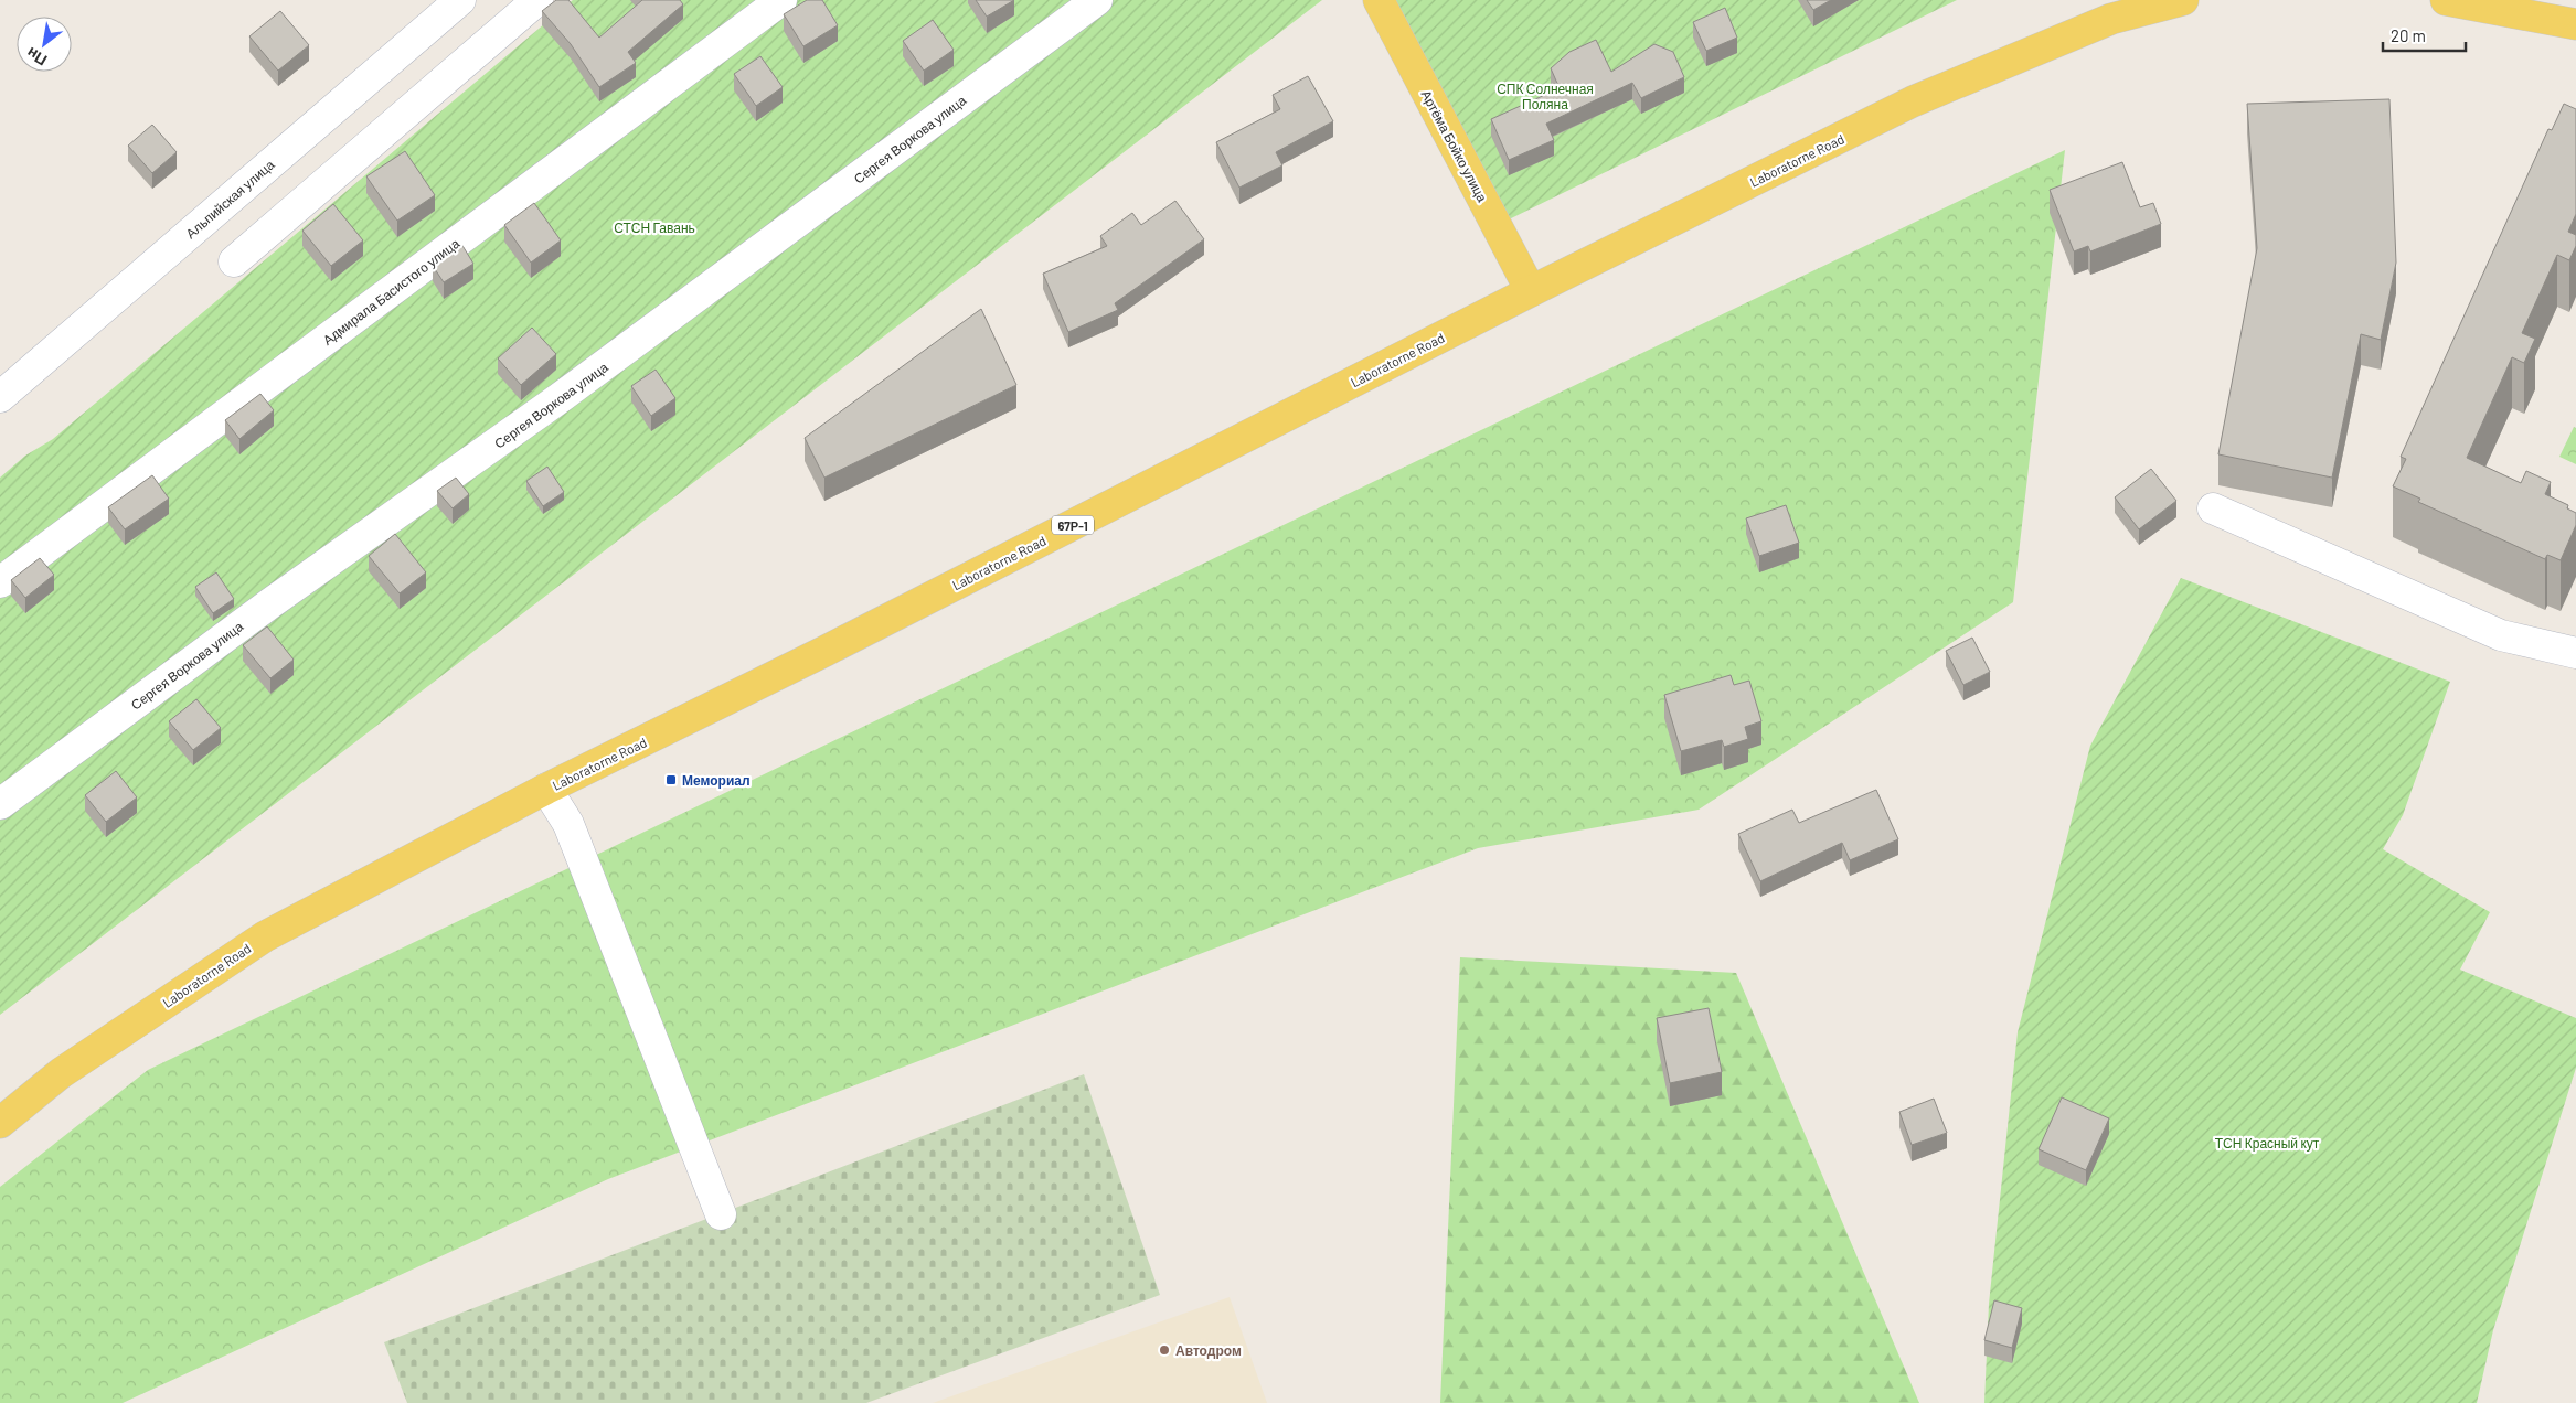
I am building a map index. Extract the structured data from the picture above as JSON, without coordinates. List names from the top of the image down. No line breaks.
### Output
{"streets":{"main road":["Артёма Бойко улица","Laboratorne Road","67Р-1"],"street":["Сергея Воркова улица","Альпийская улица","Адмирала Басистого улица"]},"crossings":[["Артёма Бойко улица","Laboratorne Road"]],"parks":["СПК Солнечная Поляна","СТСН Гавань","ТСН Красный кут"],"places":{"transit":["Мемориал"],"other":["Автодром"]},"scale_bar":"20 m","north":"bottom left"}
